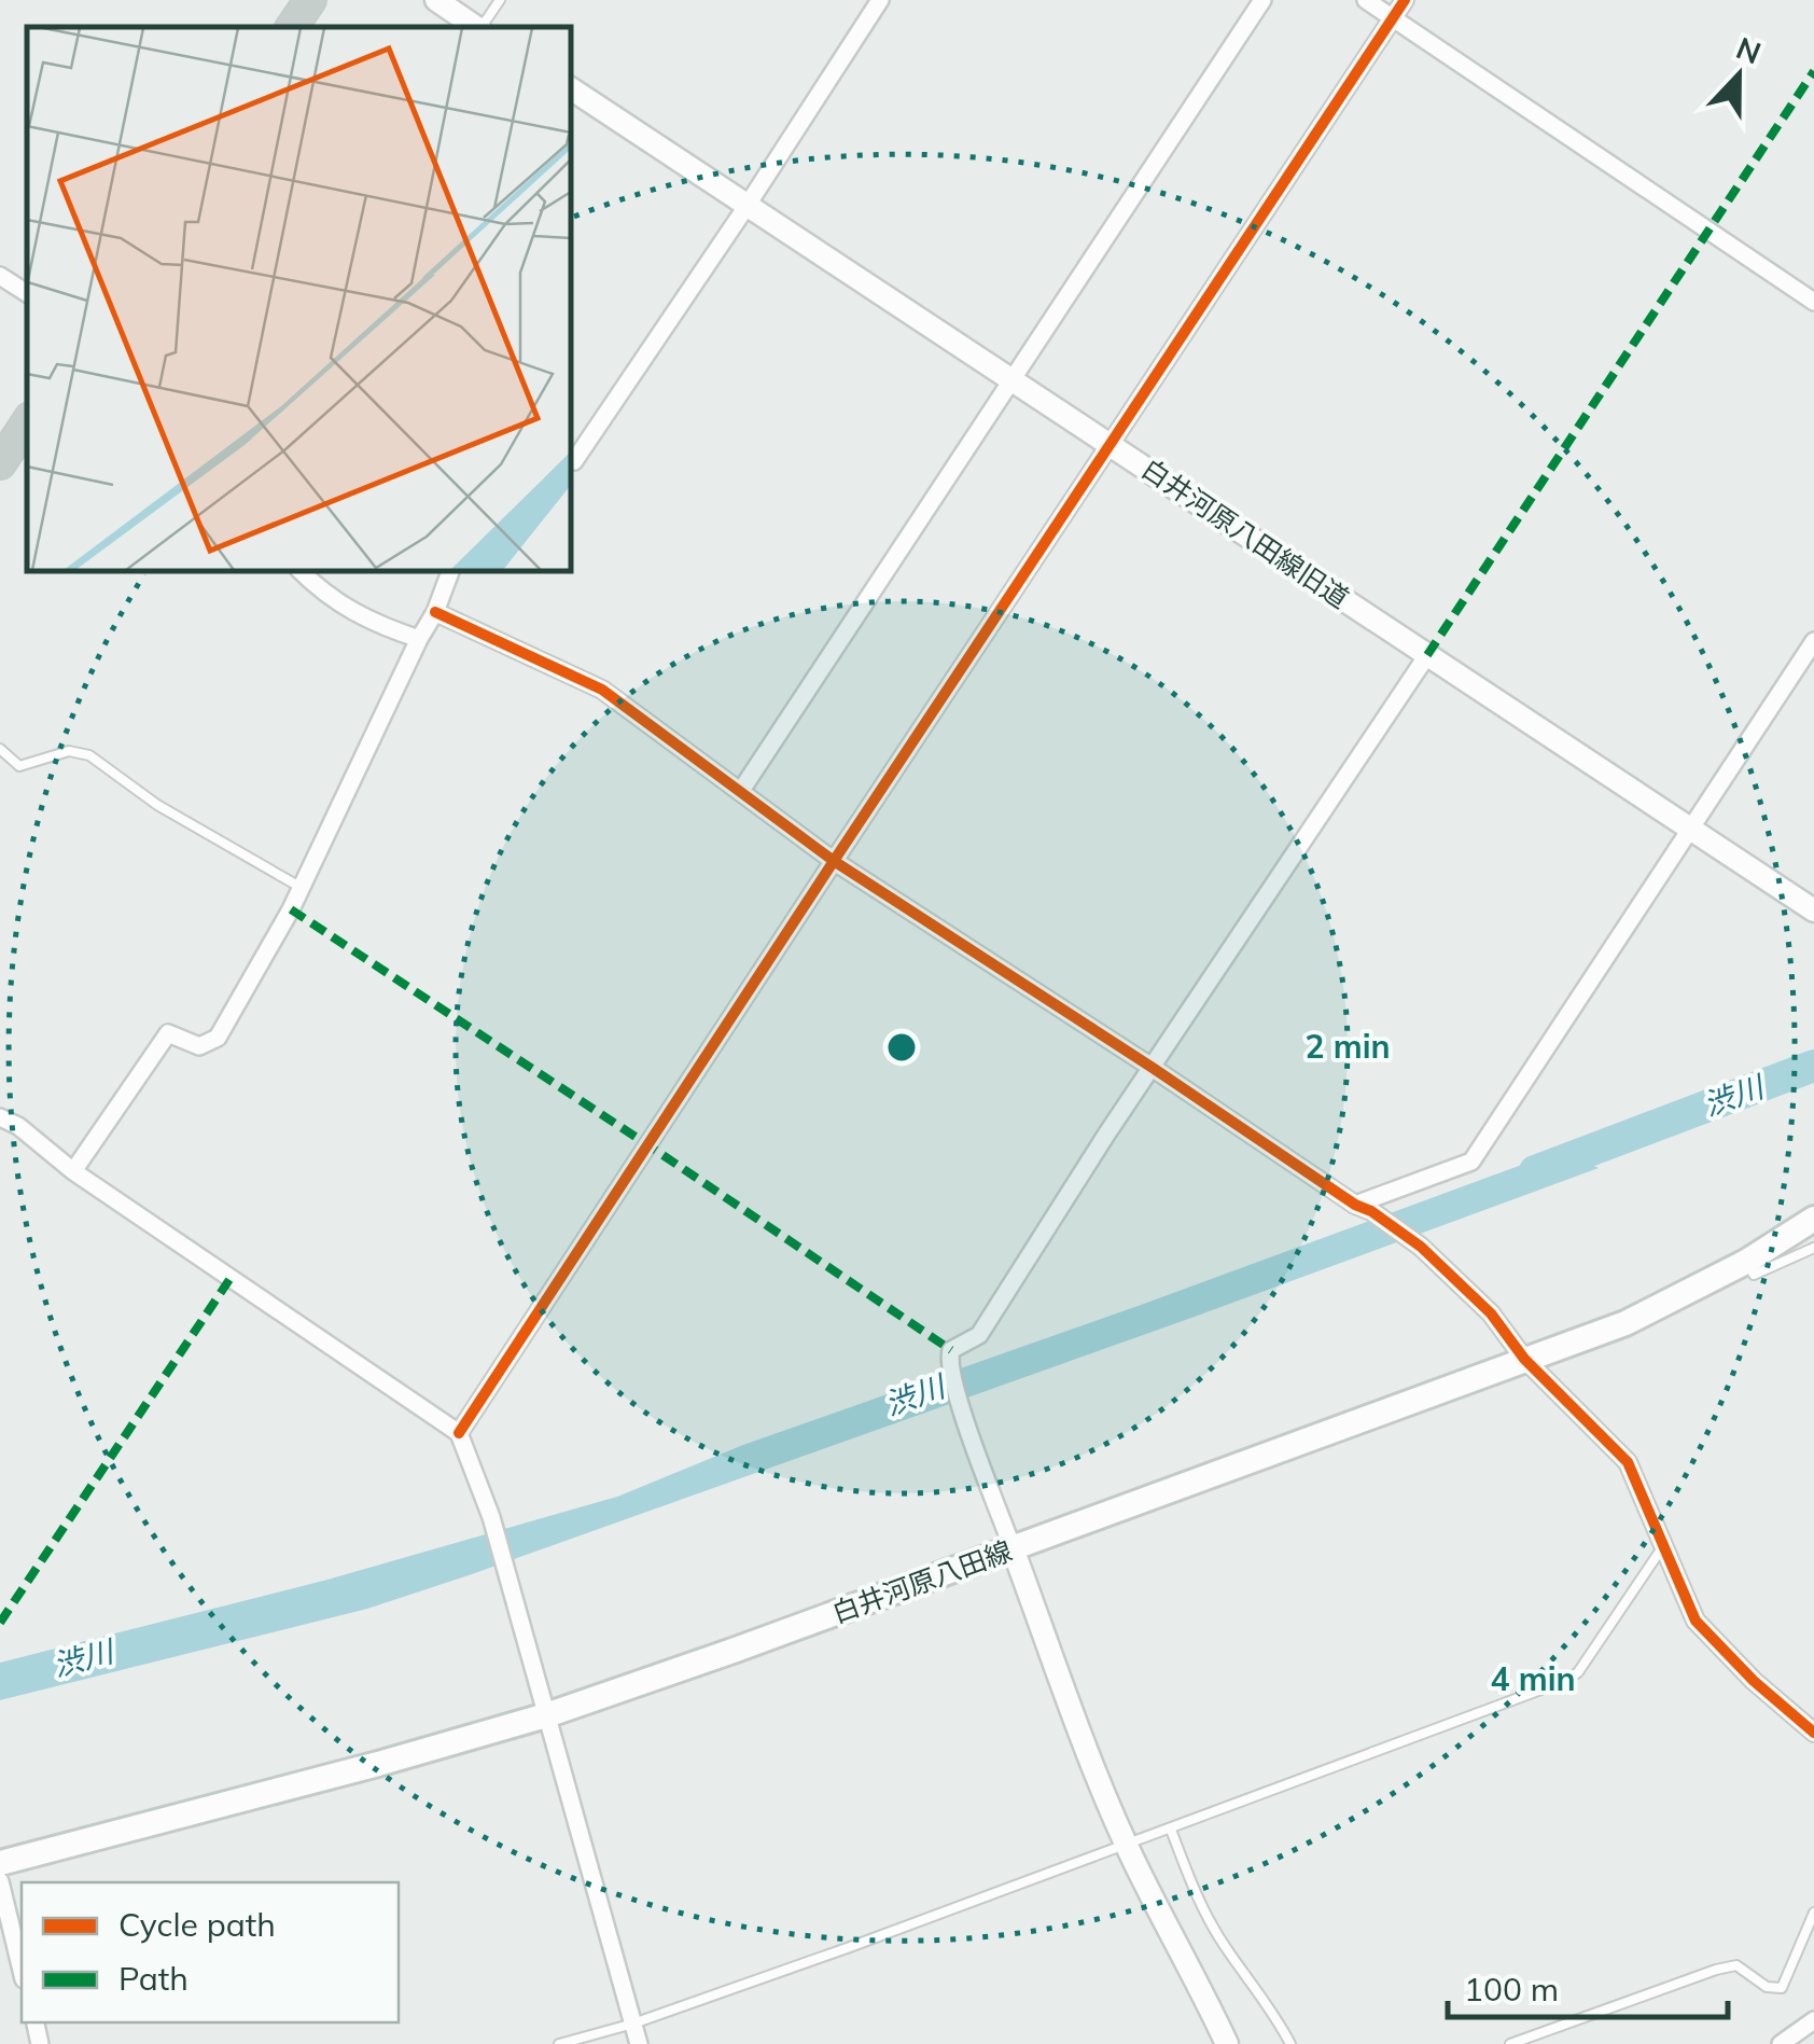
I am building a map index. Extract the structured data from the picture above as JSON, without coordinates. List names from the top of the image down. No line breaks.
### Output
{"streets":{"main road":["白井河原八田線"],"street":["白井河原八田線旧道"]},"water":["渋川"],"legend":["Cycle path","Path"],"scale_bar":"100 m","north":"top","rings":["2 min","4 min"]}
